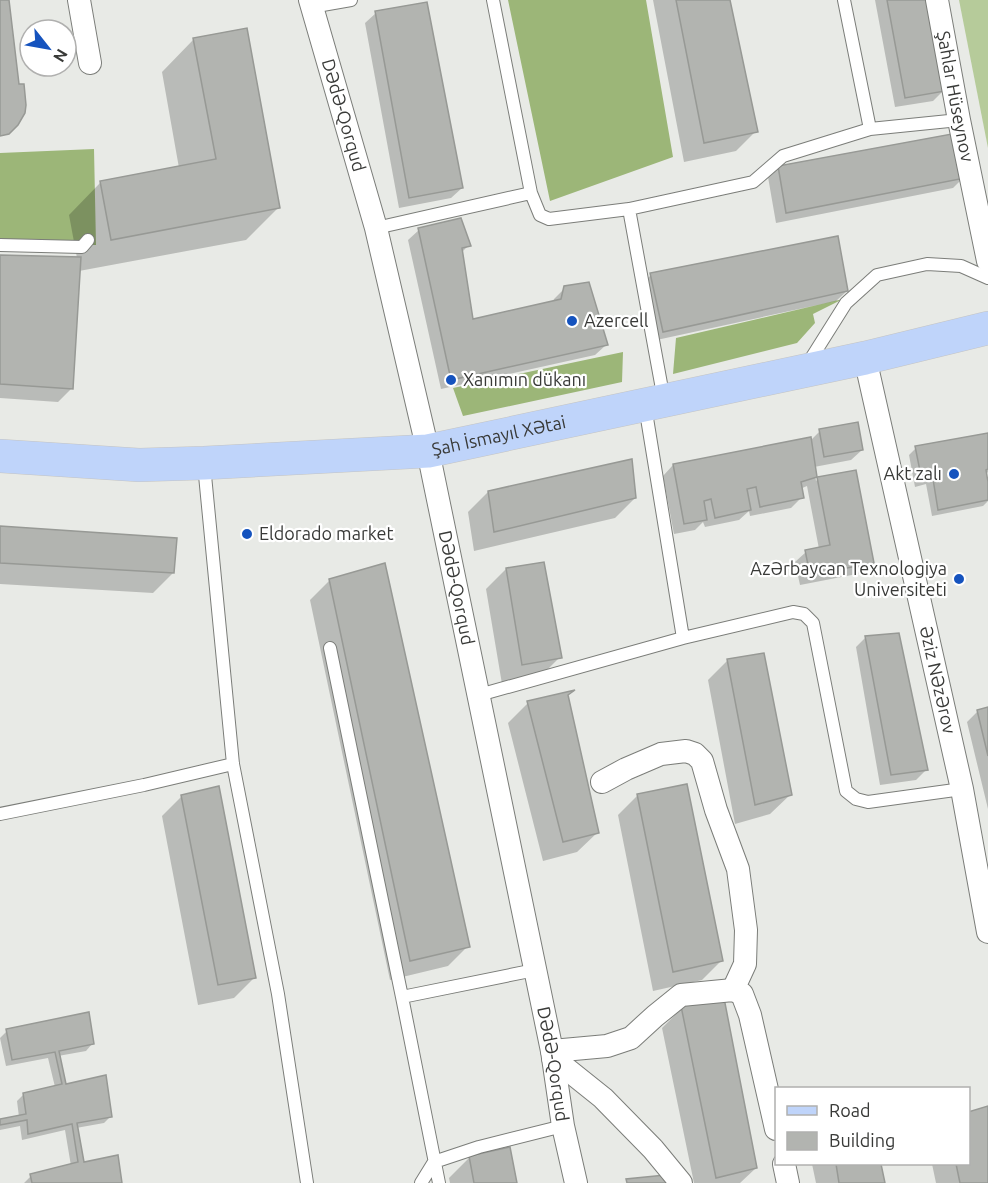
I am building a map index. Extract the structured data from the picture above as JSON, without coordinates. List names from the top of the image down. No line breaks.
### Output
{"streets":{"main road":["Şah İsmayıl Xətai"],"street":["Şahlar Hüseynov","Dədə-Qorqud","Əziz Nəzərov"]},"crossings":[["Dədə-Qorqud","Şah İsmayıl Xətai"],["Şah İsmayıl Xətai","Əziz Nəzərov"]],"places":["Azercell","Xanımın dükanı","Akt zalı","Eldorado market","Azərbaycan Texnologiya Universiteti"],"legend":["Road","Building"],"north":"bottom right"}
